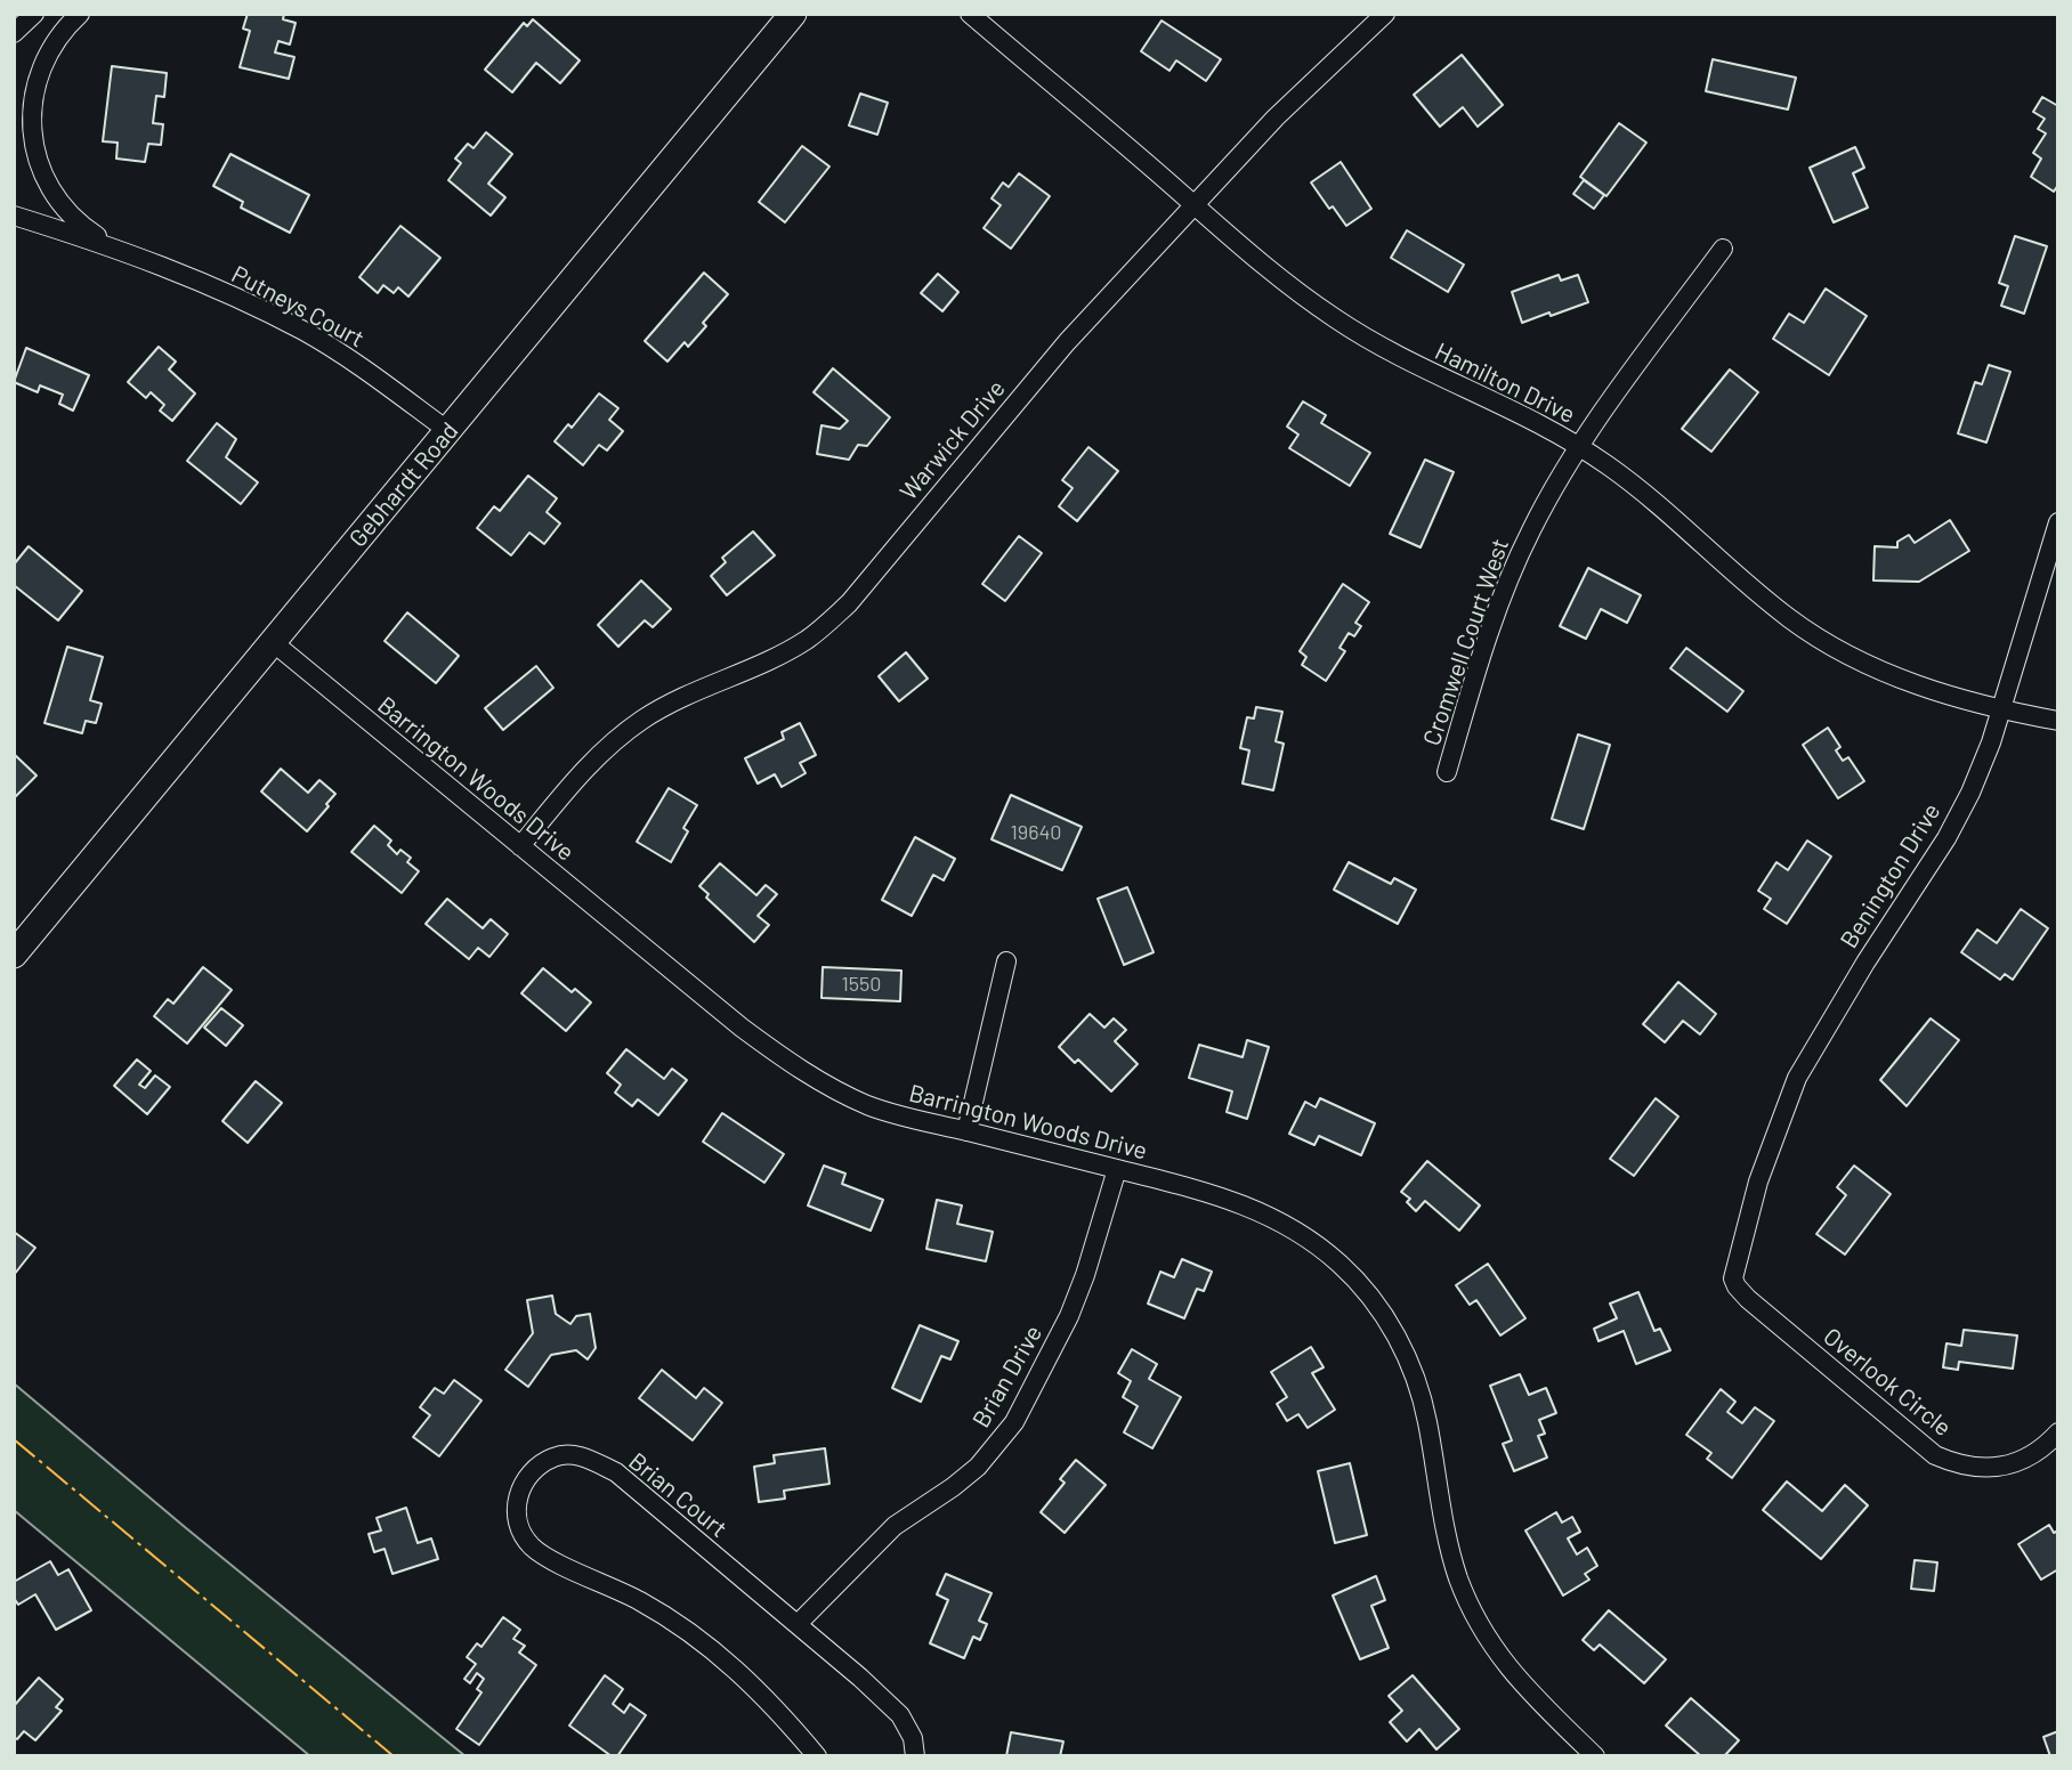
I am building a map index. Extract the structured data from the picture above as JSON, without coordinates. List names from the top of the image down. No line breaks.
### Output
{"streets":{"street":["Putneys Court","Hamilton Drive","Warwick Drive","Gebhardt Road","Cromwell Court West","Barrington Woods Drive","Benington Drive","Brian Drive","Overlook Circle","Brian Court"]},"crossings":[["Putneys Court","Gebhardt Road"],["Hamilton Drive","Warwick Drive"],["Hamilton Drive","Cromwell Court West"],["Hamilton Drive","Benington Drive"],["Warwick Drive","Barrington Woods Drive"],["Gebhardt Road","Barrington Woods Drive"],["Barrington Woods Drive","Brian Drive"],["Benington Drive","Overlook Circle"],["Brian Drive","Brian Court"]],"house_numbers":["19640","1550"]}
